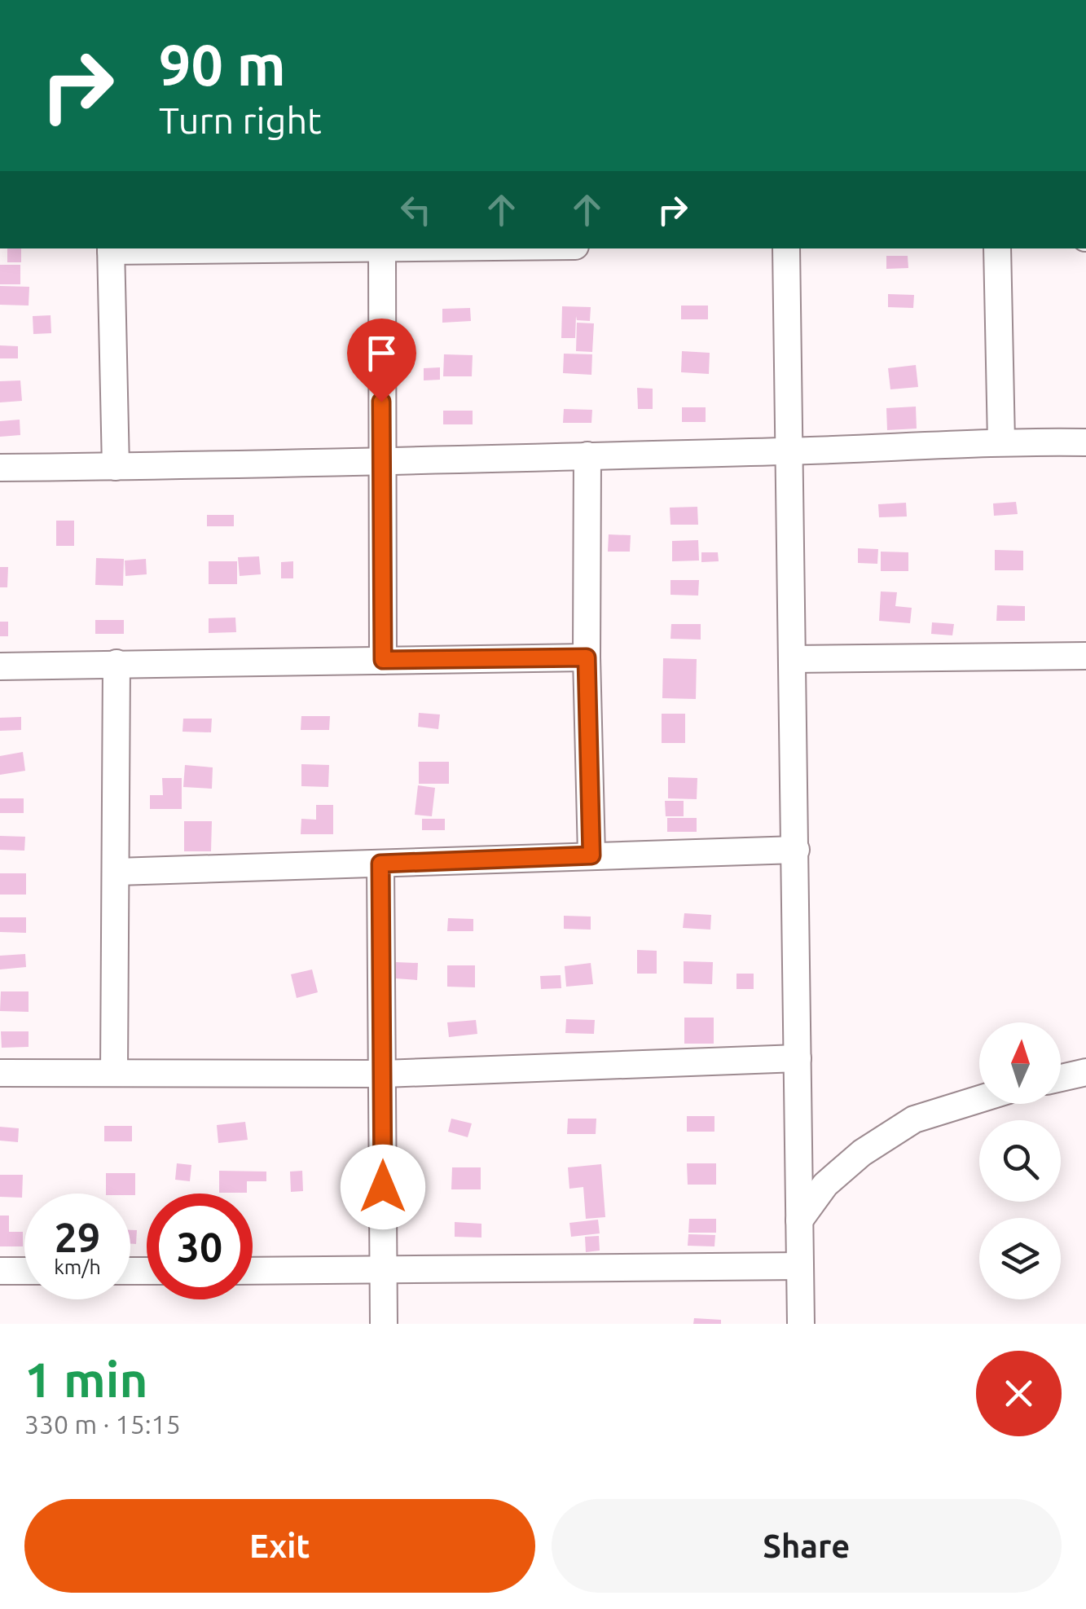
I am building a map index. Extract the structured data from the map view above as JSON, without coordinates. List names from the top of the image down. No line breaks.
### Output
{"north":"top","page":{"turn":["90 m","Turn right"],"speed":"29 km/h","limit":"30","heading":["1 min","330 m · 15:15"],"buttons":["Exit","Share"]}}
